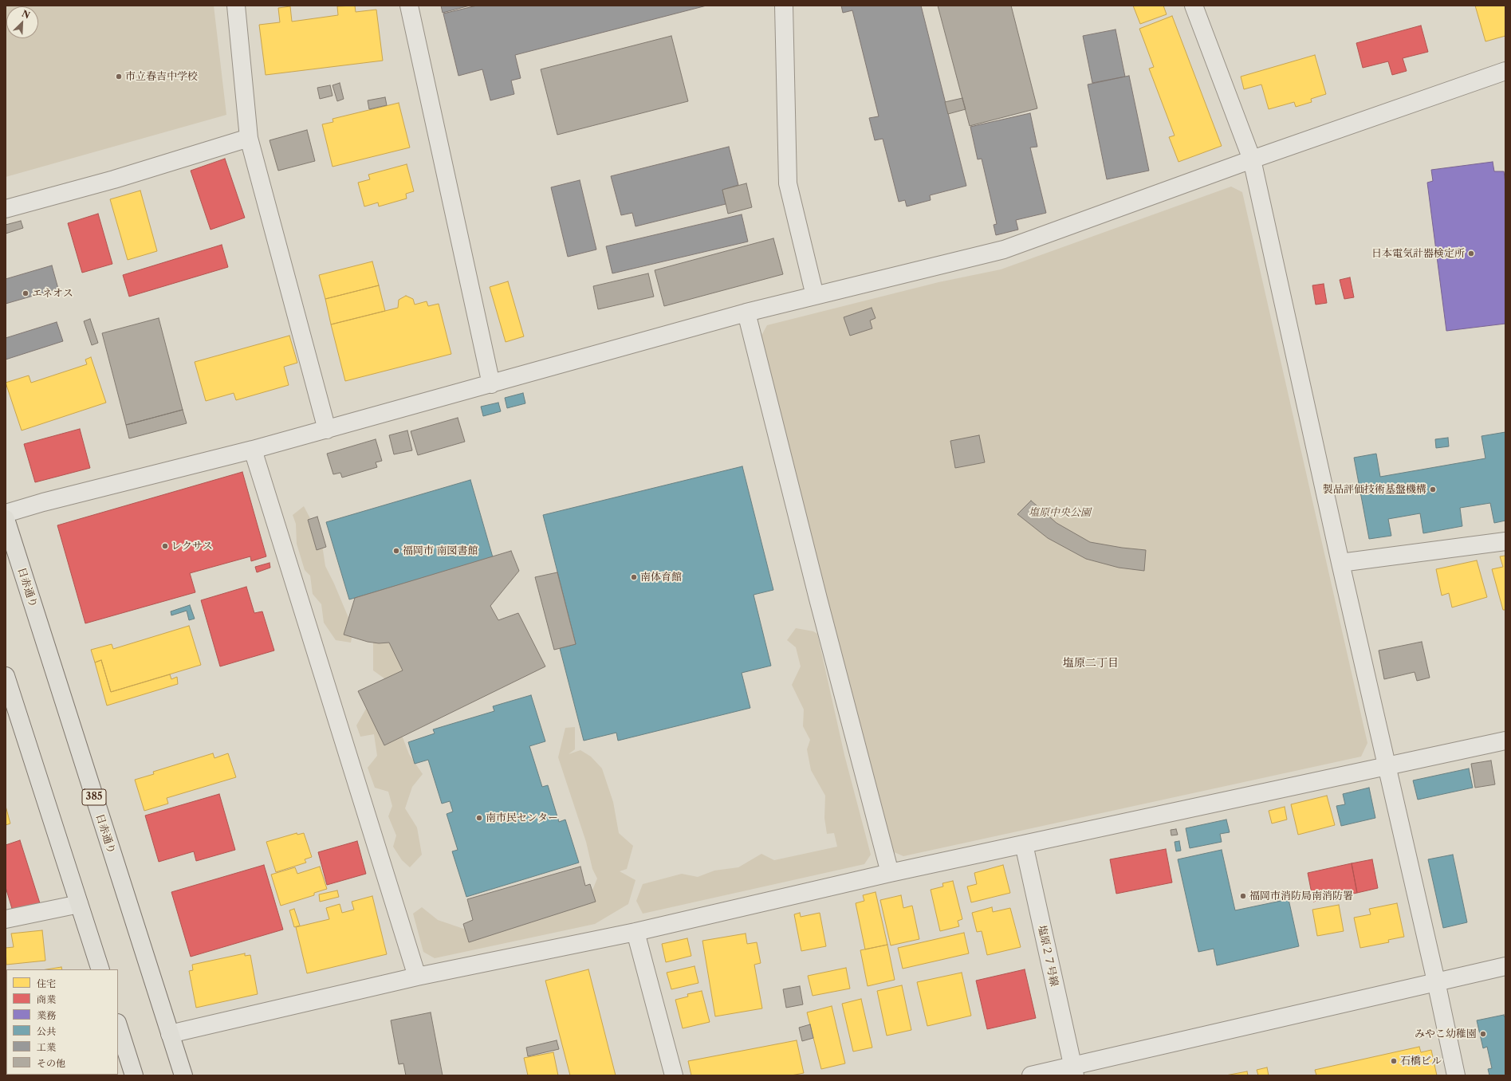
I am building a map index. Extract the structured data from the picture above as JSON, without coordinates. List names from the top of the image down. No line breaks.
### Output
{"streets":{"highway":["日赤通り","385"],"street":["塩原２７号線"]},"districts":["塩原二丁目"],"parks":["塩原中央公園"],"places":["市立春吉中学校","日本電気計器検定所","エネオス","製品評価技術基盤機構","レクサス","福岡市 南図書館","南体育館","南市民センター","福岡市消防局南消防署","みやこ幼稚園","石橋ビル"],"legend":["住宅","商業","業務","公共","工業","その他"],"north":"top right"}
